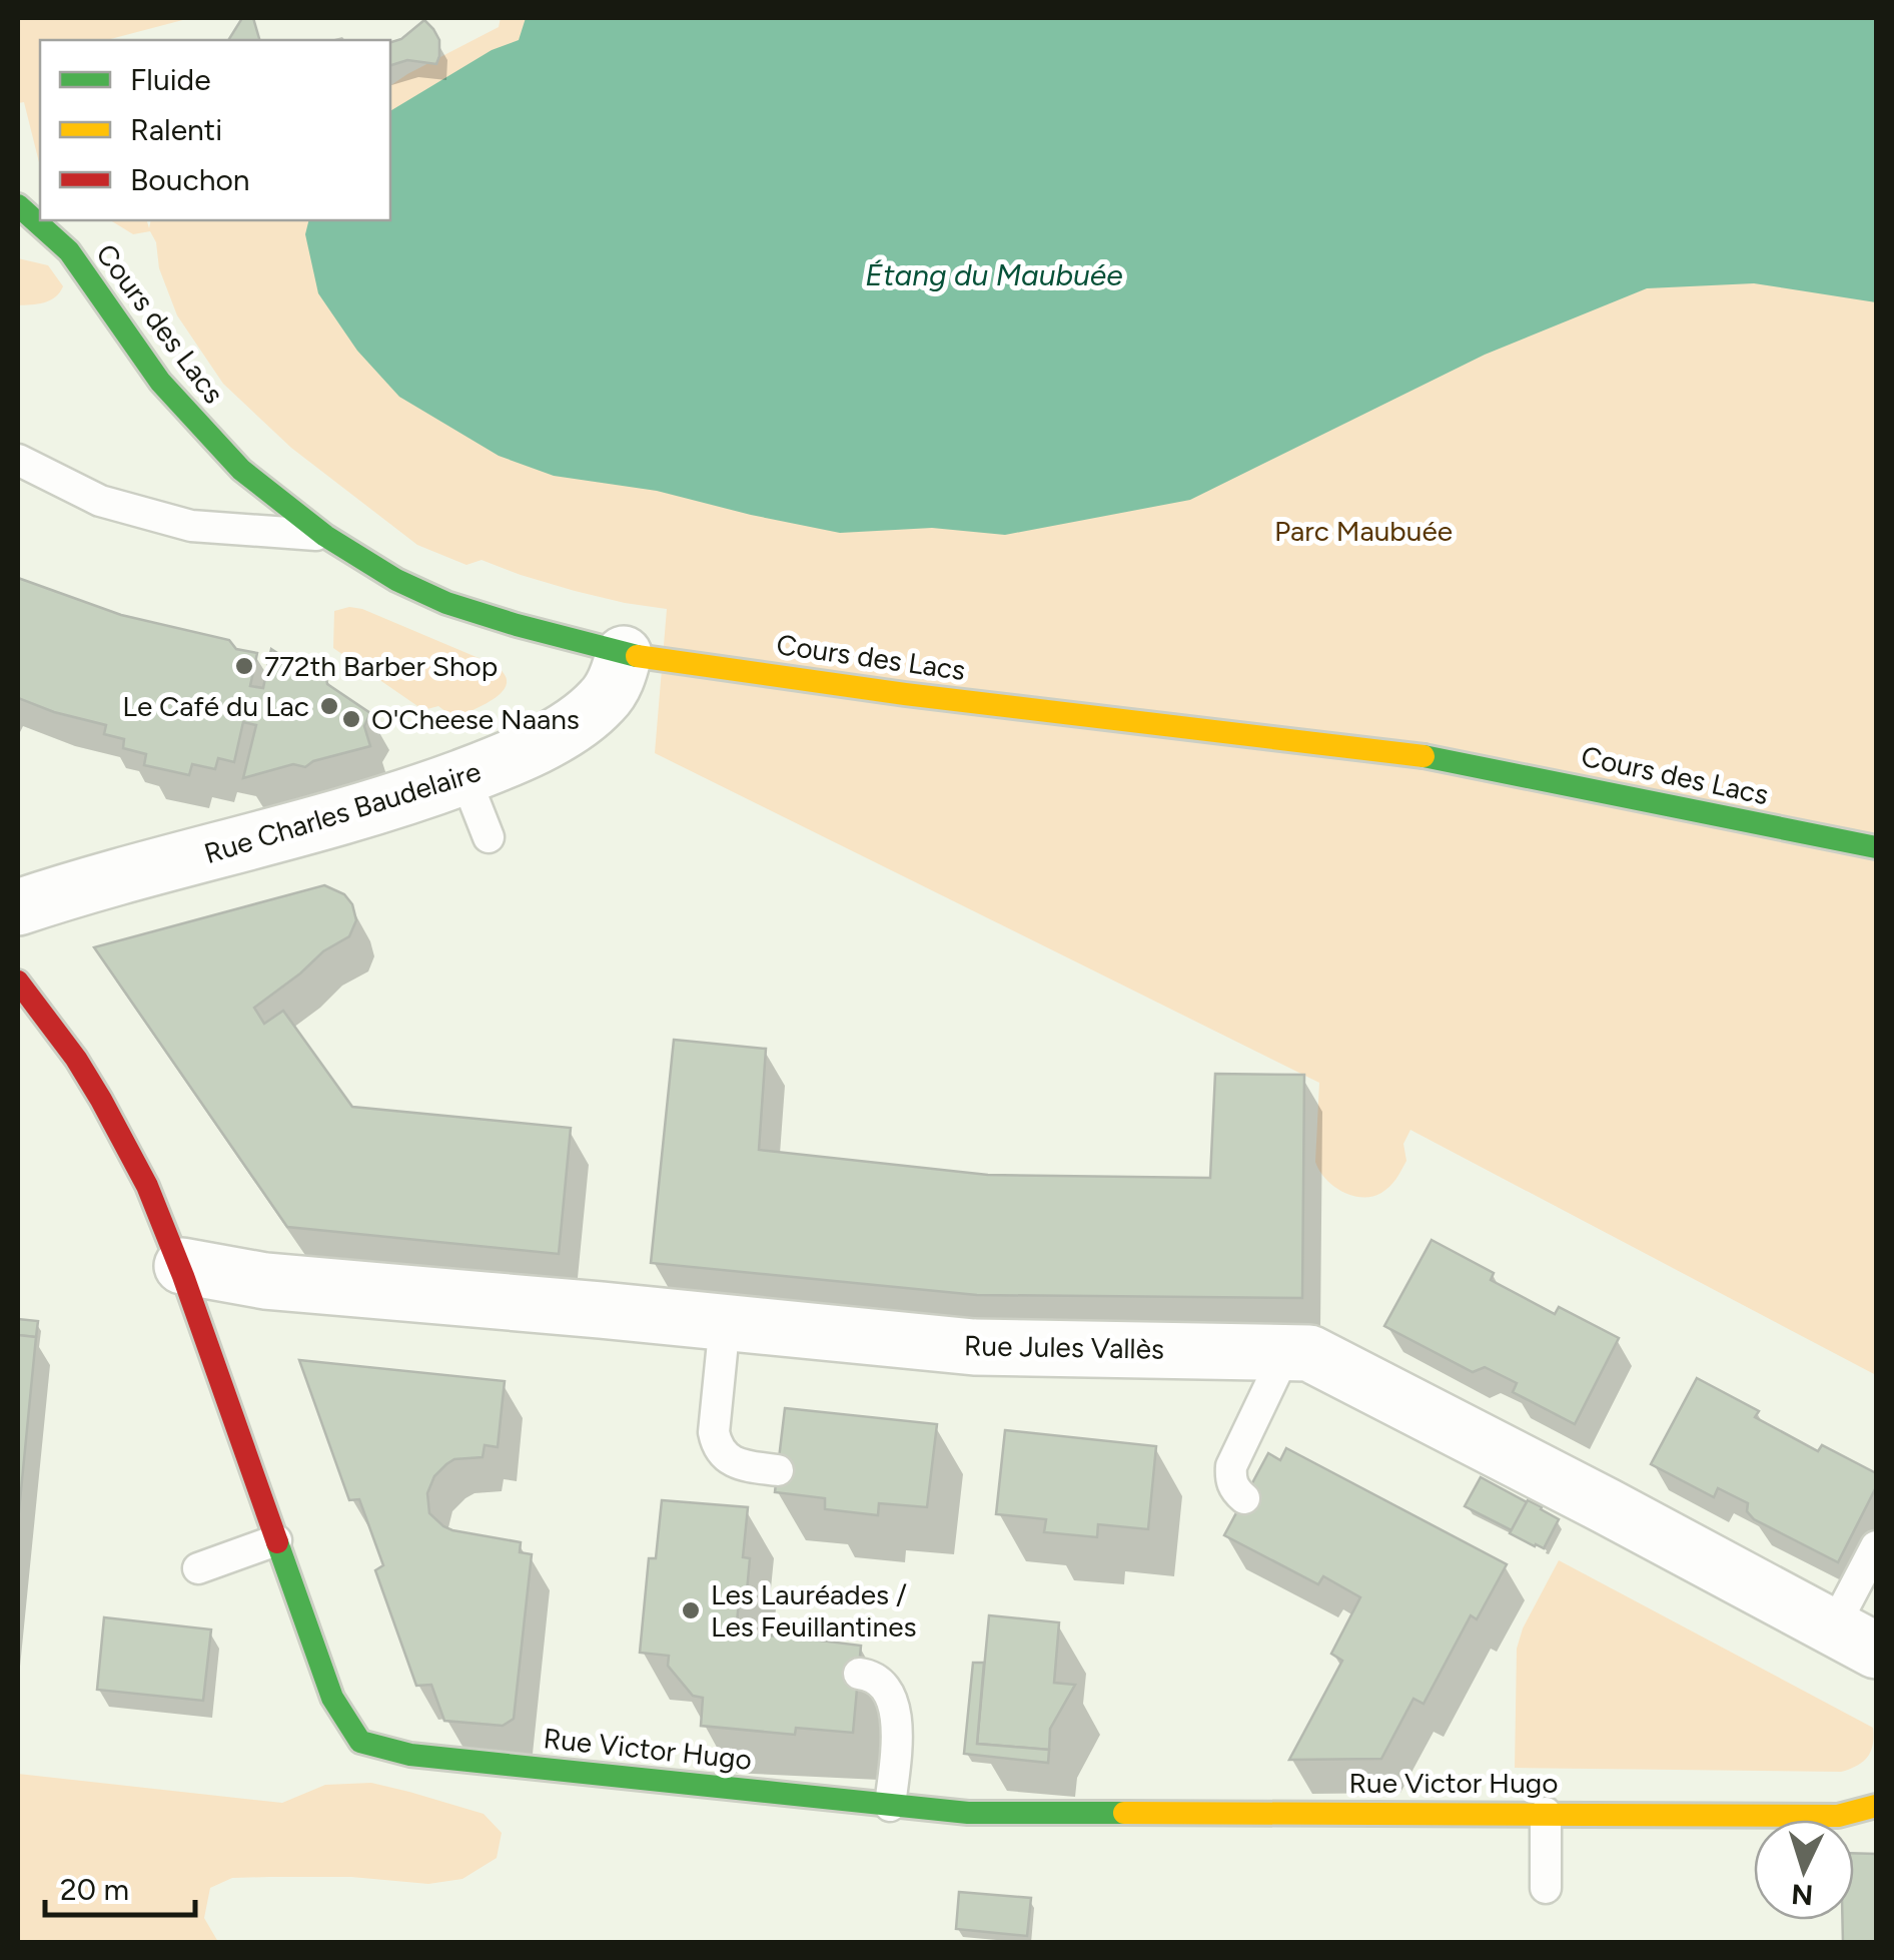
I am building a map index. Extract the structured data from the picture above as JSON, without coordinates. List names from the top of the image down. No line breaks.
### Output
{"streets":{"street":["Cours des Lacs","Rue Charles Baudelaire","Rue Jules Vallès","Rue Victor Hugo"]},"crossings":[["Cours des Lacs","Rue Charles Baudelaire"],["Rue Jules Vallès","Rue Victor Hugo"]],"water":["Étang du Maubuée"],"parks":["Parc Maubuée"],"places":["772th Barber Shop","Le Café du Lac","O'Cheese Naans","Les Lauréades / Les Feuillantines"],"legend":["Fluide","Ralenti","Bouchon"],"scale_bar":"20 m","north":"bottom"}
